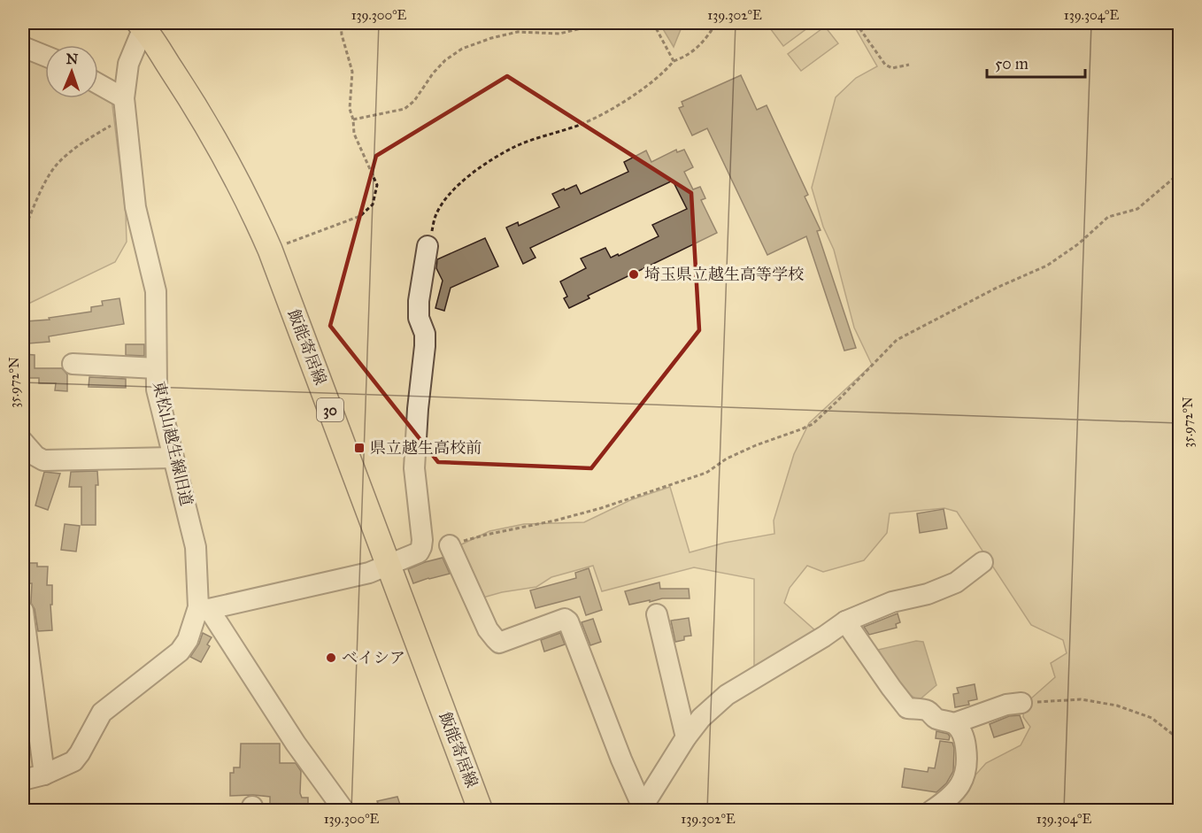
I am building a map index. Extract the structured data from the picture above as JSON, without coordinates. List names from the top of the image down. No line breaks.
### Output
{"streets":{"main road":["飯能寄居線","30"],"street":["東松山越生線旧道"]},"crossings":[["飯能寄居線","東松山越生線旧道"]],"places":{"other":["埼玉県立越生高等学校","ベイシア"],"transit":["県立越生高校前"]},"scale_bar":"50 m","north":"top","coordinates":["139.300°E","139.302°E","139.304°E","35.972°N"]}
